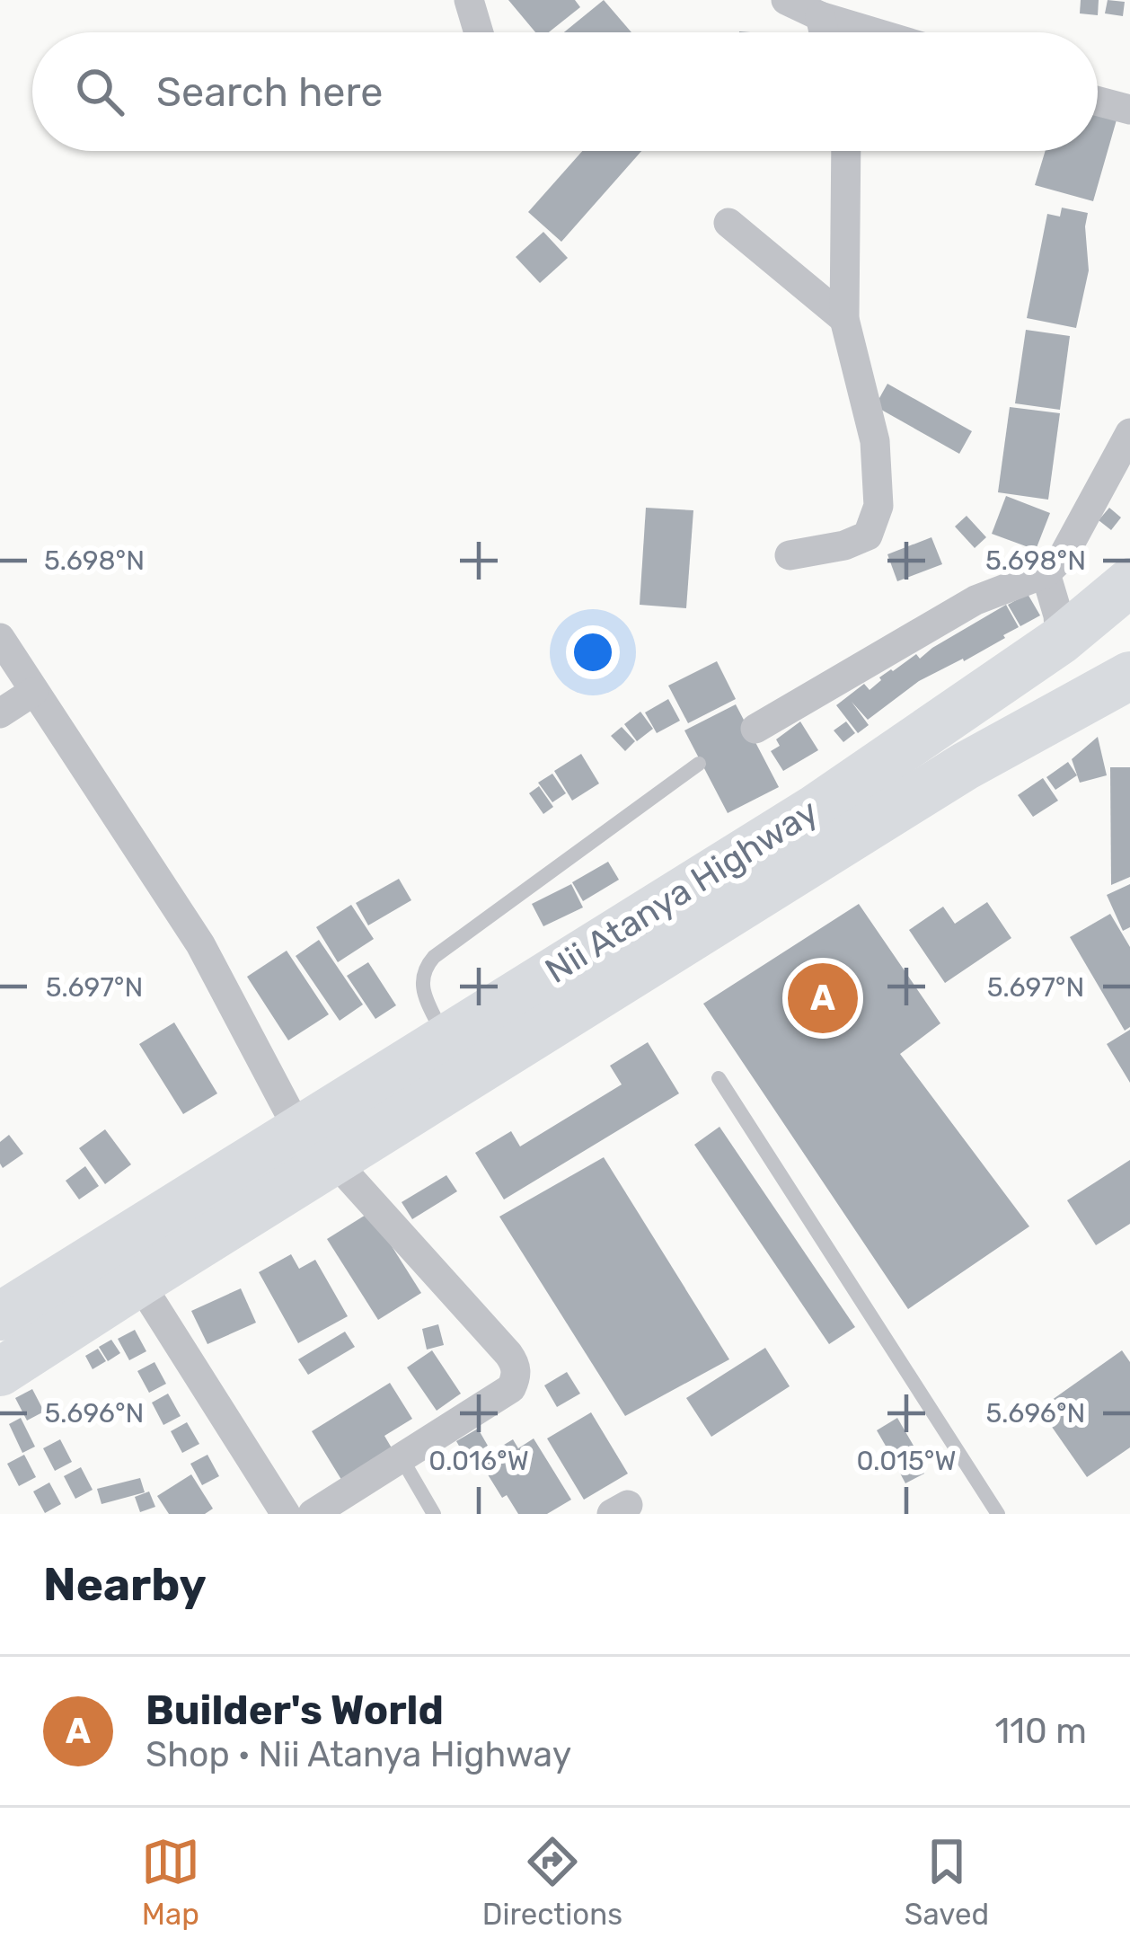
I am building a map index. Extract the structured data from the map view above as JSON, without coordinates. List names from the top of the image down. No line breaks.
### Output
{"streets":{"main road":["Nii Atanya Highway"]},"page":{"search":"Search here","pins":"A","heading":"Nearby","list":[{"mark":"A","name":"Builder's World","note":"Shop · Nii Atanya Highway","value":"110 m"}],"nav":["Map","Directions","Saved"]},"coordinates":["5.698°N","5.697°N","5.696°N","0.016°W","0.015°W"]}
